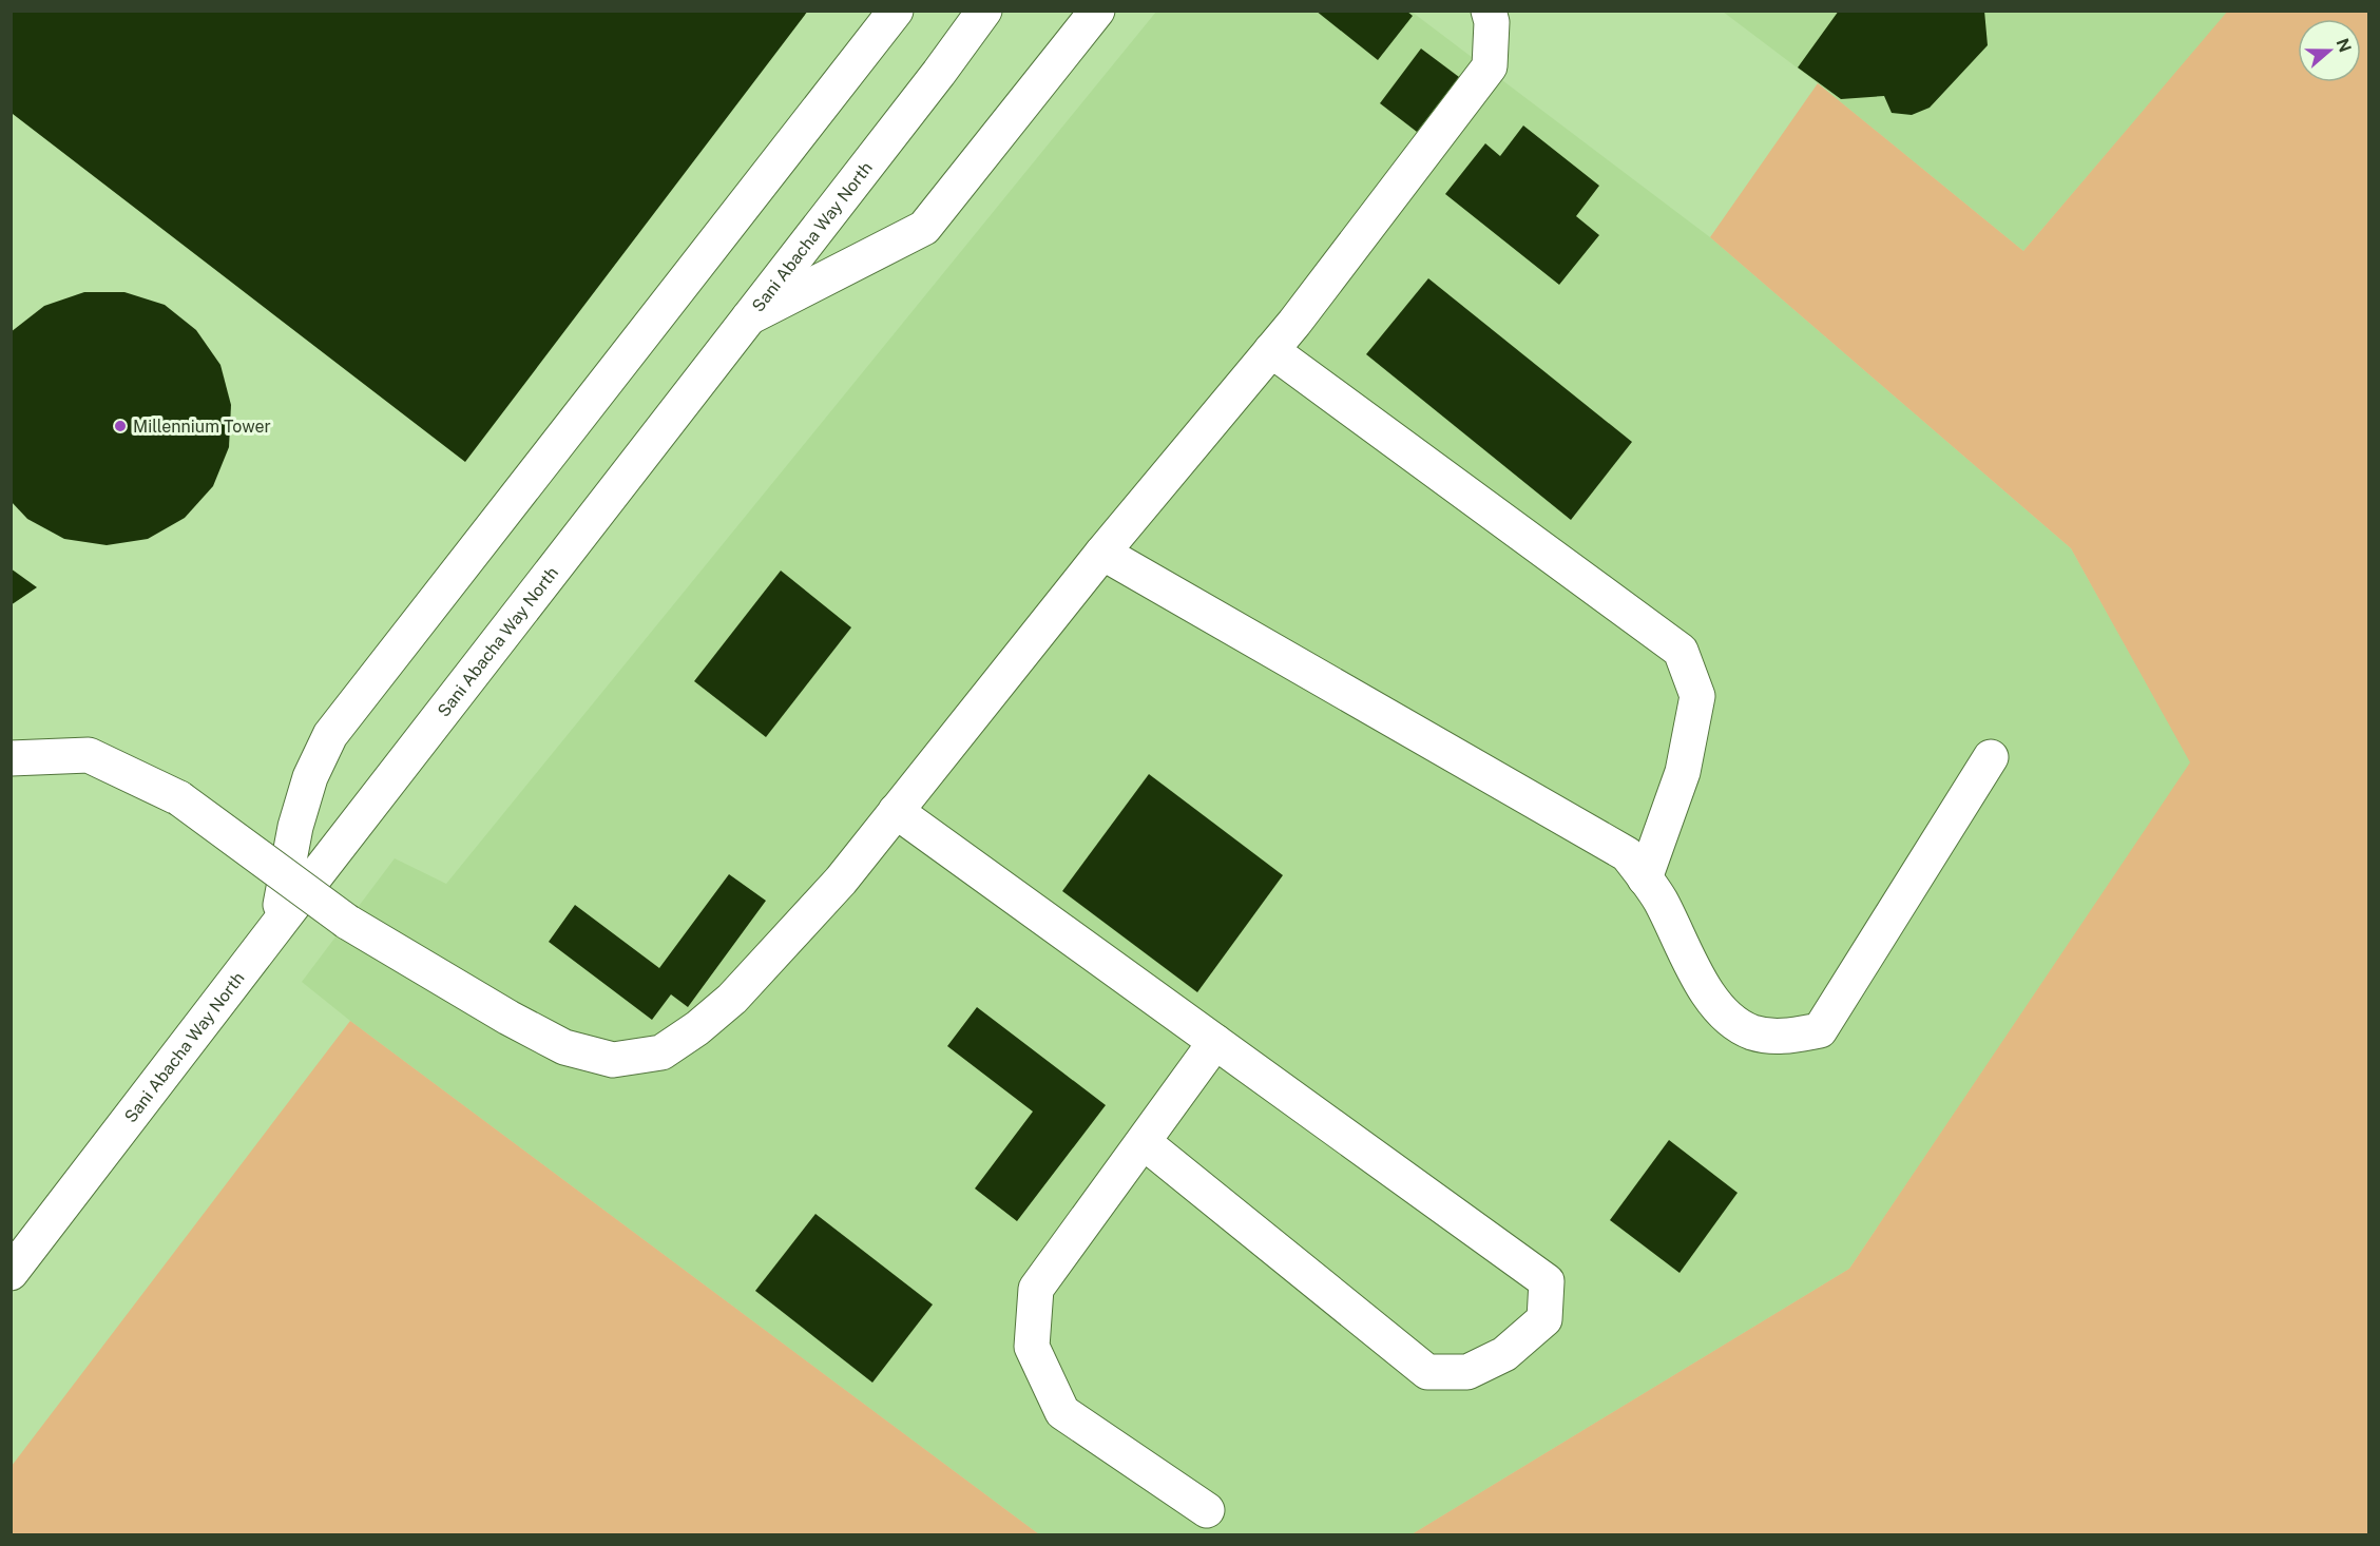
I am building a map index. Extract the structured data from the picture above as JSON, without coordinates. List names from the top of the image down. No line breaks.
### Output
{"streets":{"main road":["Sani Abacha Way North"]},"places":["Millennium Tower"],"north":"right"}
